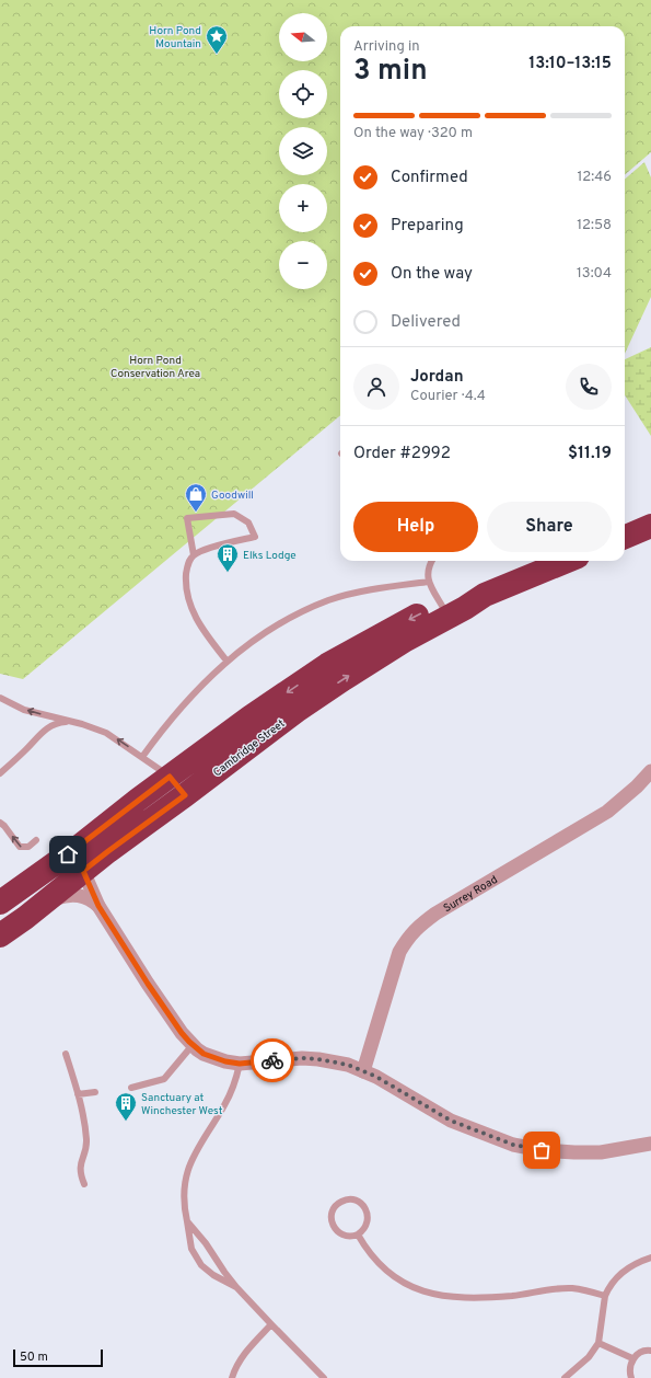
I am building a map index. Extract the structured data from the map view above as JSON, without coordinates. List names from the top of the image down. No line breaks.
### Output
{"streets":{"highway":["Cambridge Street"],"street":["Surrey Road"]},"parks":["Horn Pond Conservation Area"],"places":{"place":["Horn Pond Mountain"],"shop":["Goodwill"],"building":["Elks Lodge","Sanctuary at Winchester West"]},"scale_bar":"50 m","north":"left","page":{"map_buttons":["+","−"],"heading":["3 min","Arriving in","13:10–13:15"],"panel":["Jordan","Courier · 4.4","Order #2992","$11.19"],"bar":"On the way · 320 m","list":[["Confirmed","12:46"],["Preparing","12:58"],["On the way","13:04"],"Delivered"],"buttons":["Help","Share"],"scale":"50 m"}}
